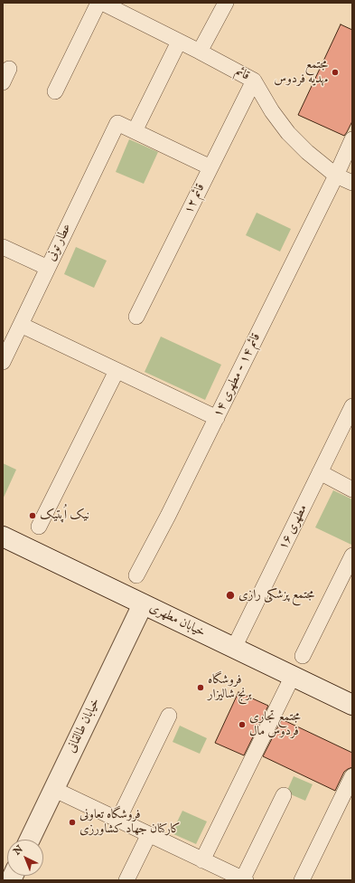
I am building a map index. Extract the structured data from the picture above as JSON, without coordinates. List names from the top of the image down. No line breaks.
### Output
{"streets":{"main road":["خیابان مطهری","خیابان طالقانی"],"street":["قائم","قائم ۱۲","عطار تونی","قائم ۱۴ - مطهری ۱۴","مطهری ۱۶"]},"crossings":[["قائم","قائم ۱۲"],["قائم","قائم ۱۴ - مطهری ۱۴"],["مطهری ۱۶","خیابان مطهری"],["خیابان مطهری","خیابان طالقانی"]],"places":["مجتمع مهدیه فردوس","نیک اُپتیک","مجتمع پزشکی رازی","فروشگاه برنج شالیزار","مجتمع تجاری فردوس مال","فروشگاه تعاونی کارکنان جهاد کشاورزی"],"north":"top left"}
